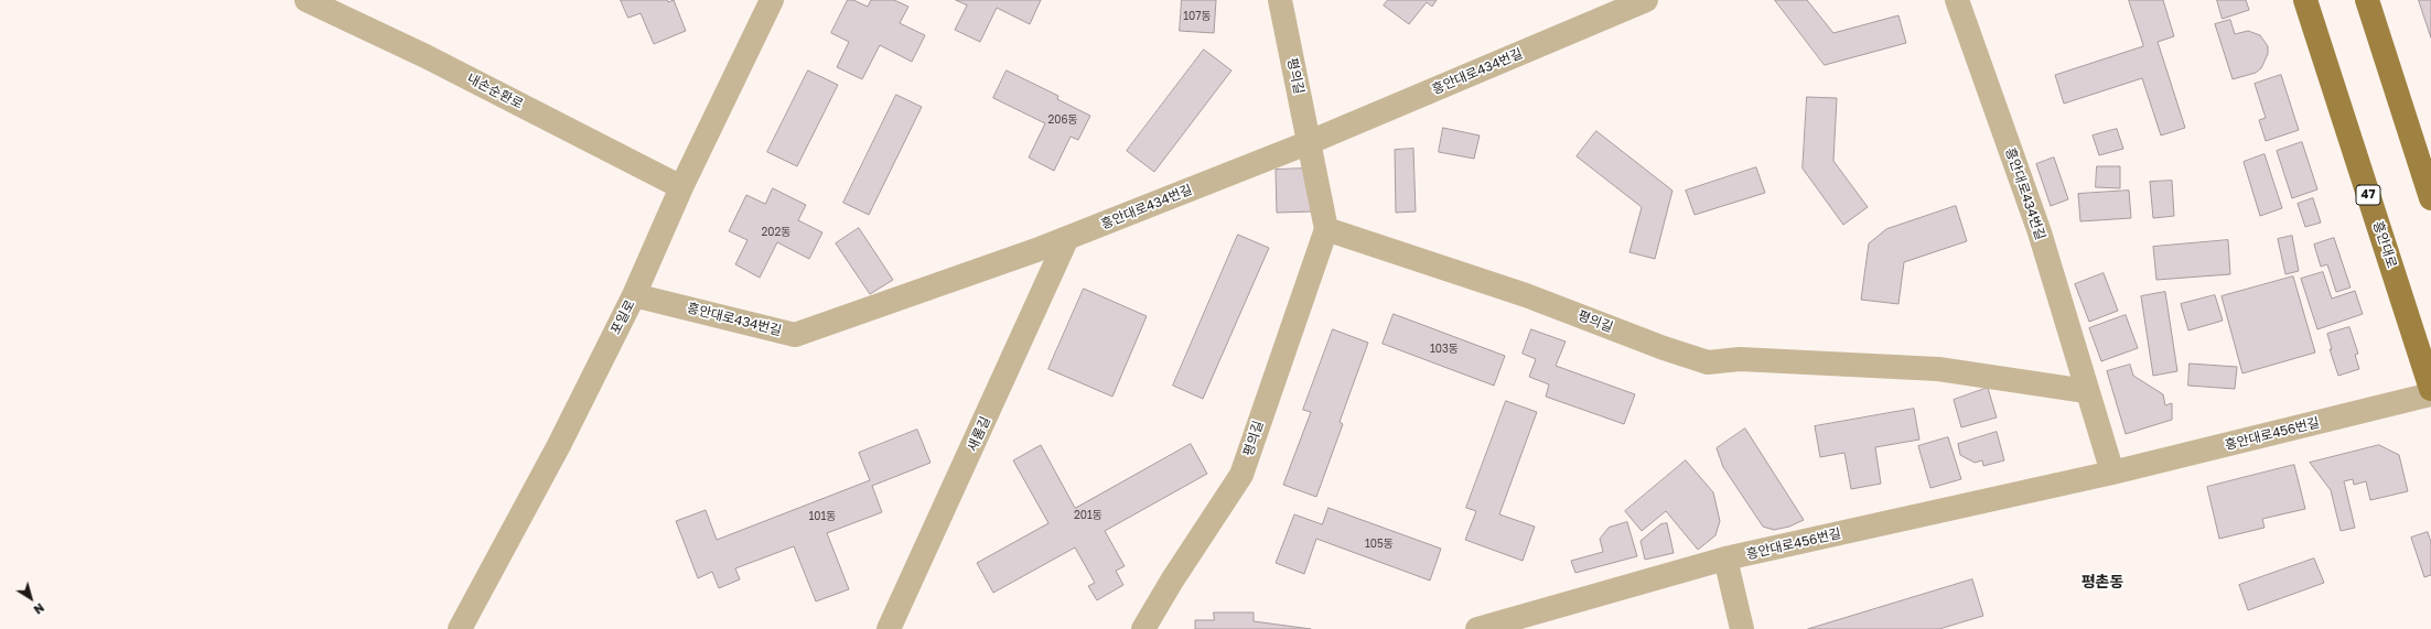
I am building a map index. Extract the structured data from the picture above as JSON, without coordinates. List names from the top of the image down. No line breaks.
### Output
{"streets":{"main road":["47","흥안대로"],"street":["흥안대로434번길","평의길","내손순환로","포일로","새롬길","흥안대로456번길"]},"crossings":[["흥안대로434번길","평의길"],["흥안대로434번길","포일로"],["흥안대로434번길","새롬길"],["내손순환로","포일로"]],"districts":["평촌동"],"house_numbers":["107동","206동","202동","103동","201동","101동","105동"],"north":"bottom right"}
